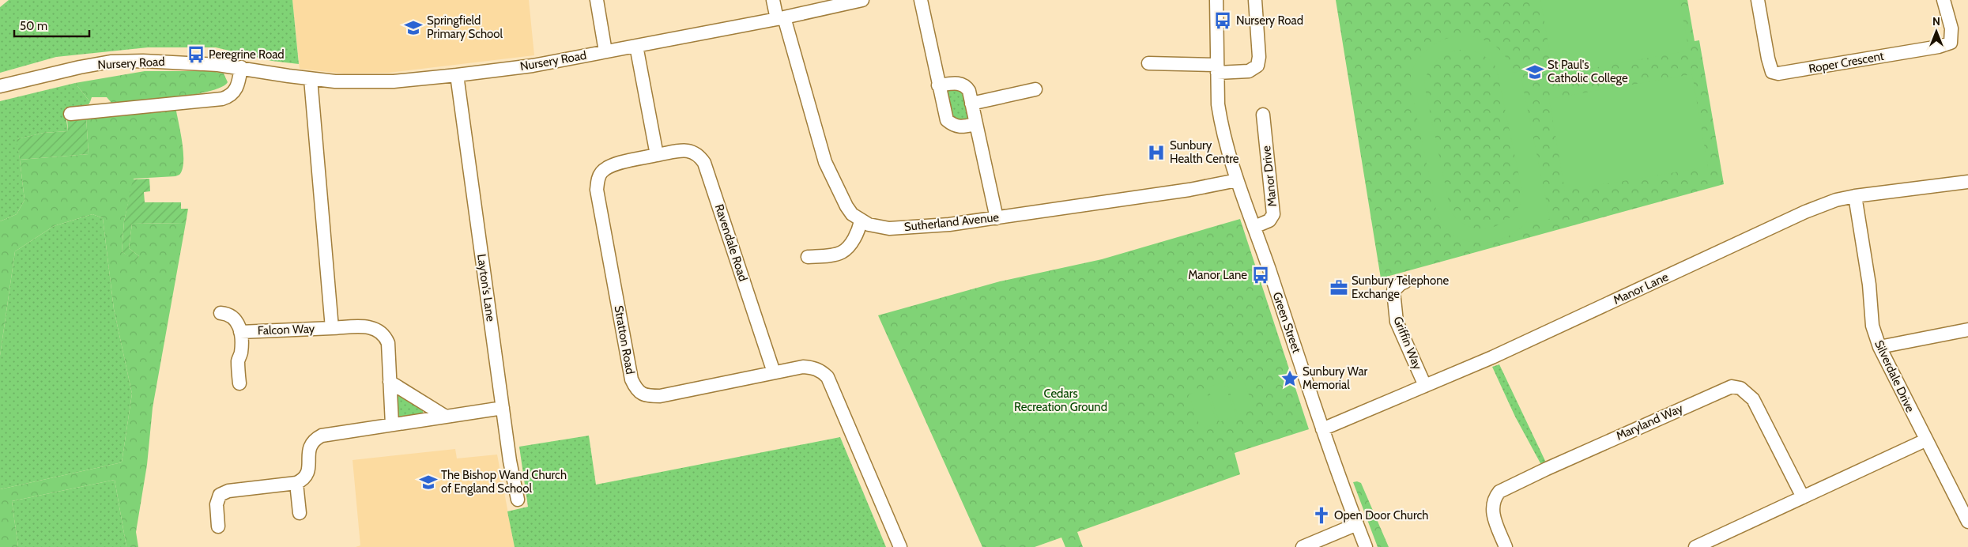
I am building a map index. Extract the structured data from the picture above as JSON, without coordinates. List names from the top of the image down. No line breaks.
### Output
{"streets":{"street":["Nursery Road","Roper Crescent","Manor Drive","Sutherland Avenue","Ravendale Road","Layton's Lane","Manor Lane","Green Street","Falcon Way","Stratton Road","Griffin Way","Silverdale Drive","Maryland Way"]},"crossings":[["Nursery Road","Layton's Lane"],["Manor Drive","Green Street"],["Sutherland Avenue","Green Street"],["Ravendale Road","Stratton Road"],["Manor Lane","Green Street"],["Manor Lane","Griffin Way"],["Manor Lane","Silverdale Drive"]],"parks":["Cedars Recreation Ground"],"places":{"bus stop":["Nursery Road","Peregrine Road","Manor Lane"],"school or university":["Springfield Primary School","St Paul's Catholic College","The Bishop Wand Church of England School"],"hospital":["Sunbury Health Centre"],"office":["Sunbury Telephone Exchange"],"place":["Sunbury War Memorial"],"church":["Open Door Church"]},"scale_bar":"50 m","north":"top"}
